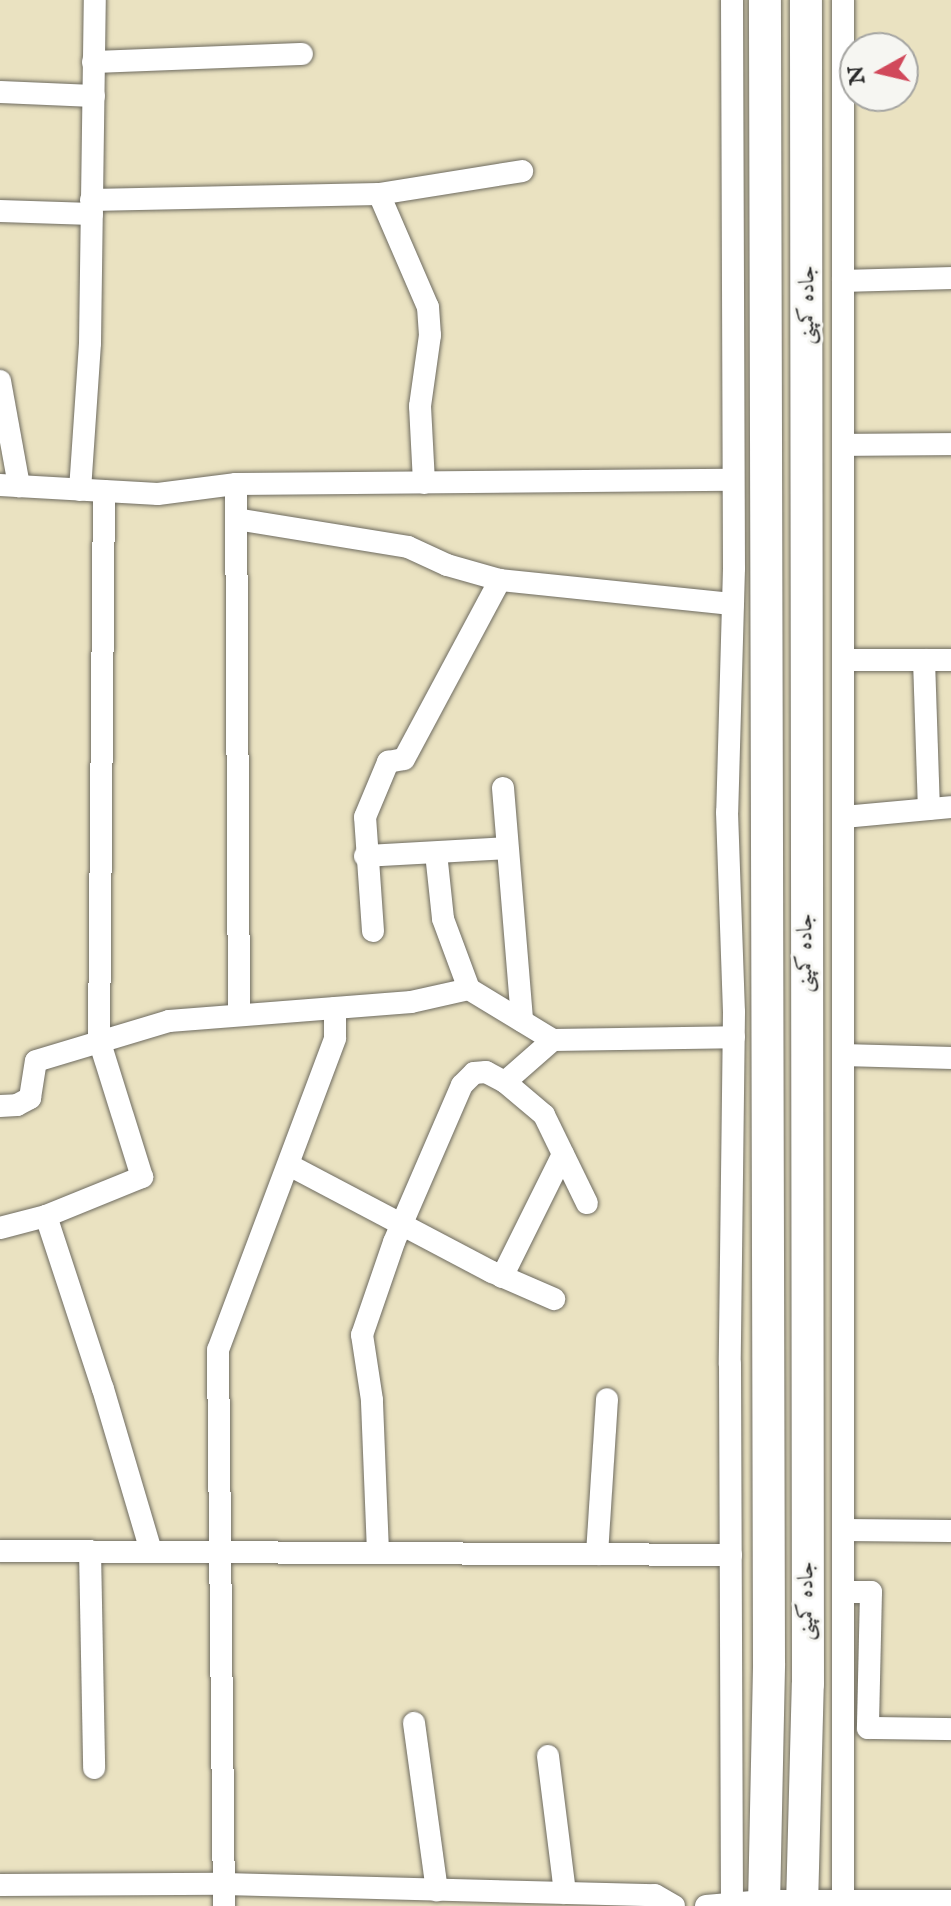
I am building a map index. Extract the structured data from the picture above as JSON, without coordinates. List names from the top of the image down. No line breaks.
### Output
{"streets":{"highway":["جاده کمپنی"]},"north":"left"}
